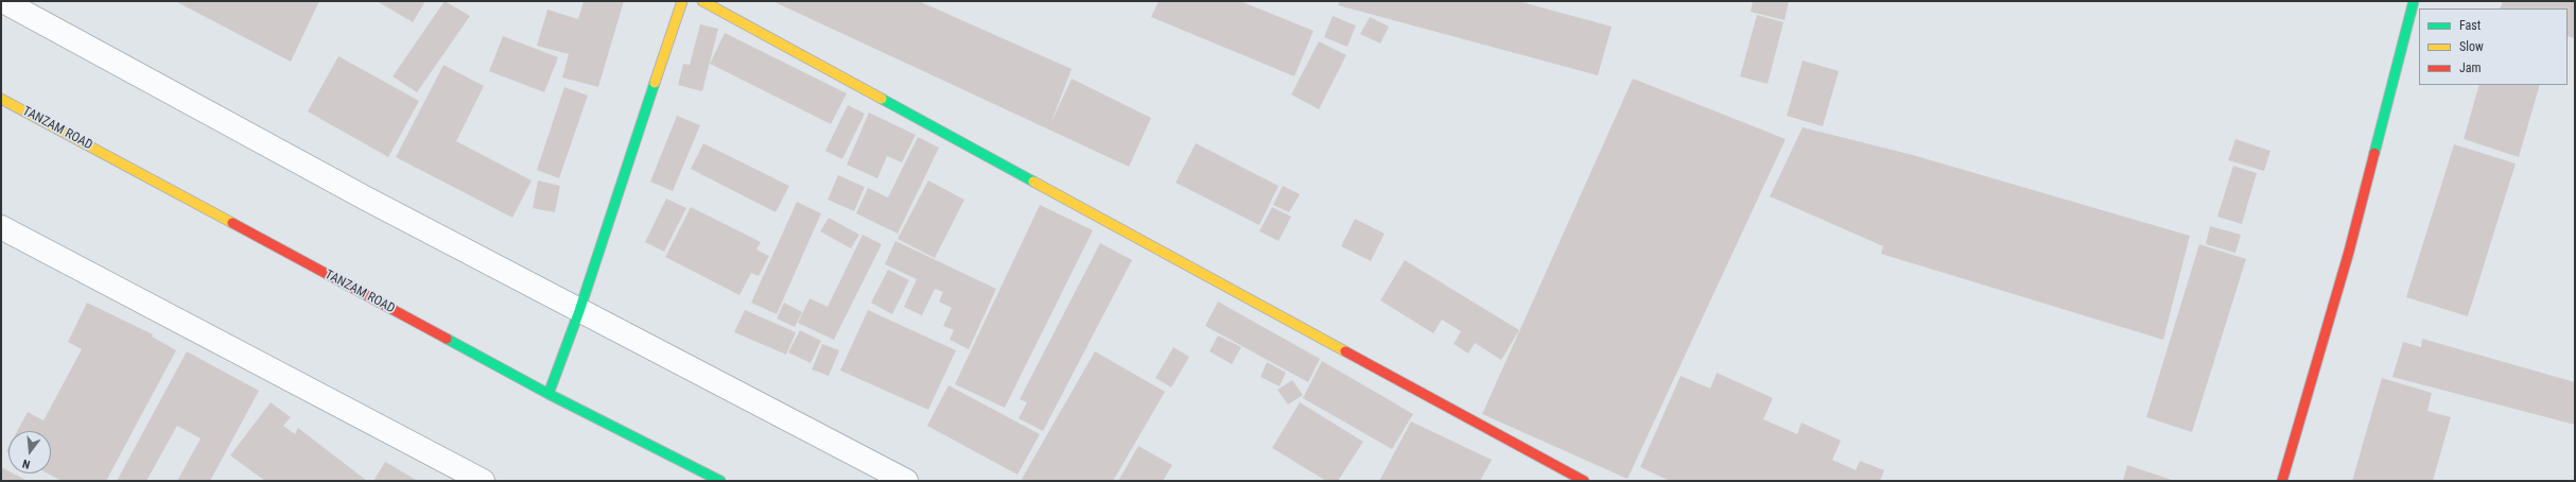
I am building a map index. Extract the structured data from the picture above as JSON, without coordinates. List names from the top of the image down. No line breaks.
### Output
{"streets":{"main road":["TANZAM ROAD"]},"legend":["Fast","Slow","Jam"],"north":"bottom"}
